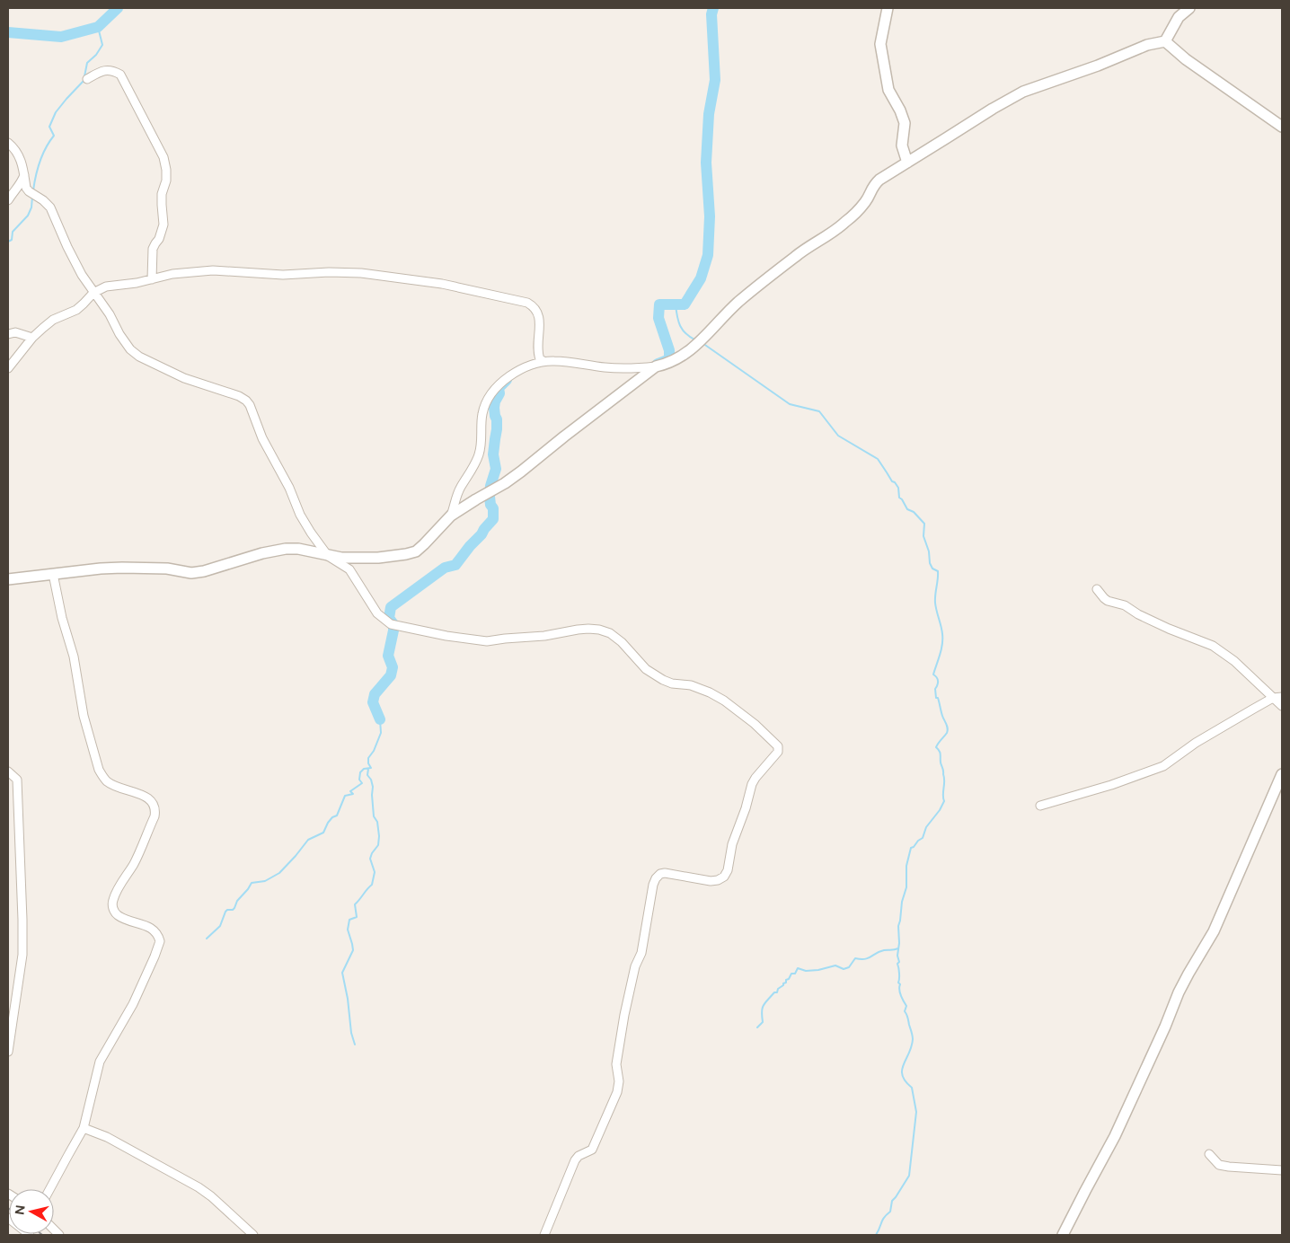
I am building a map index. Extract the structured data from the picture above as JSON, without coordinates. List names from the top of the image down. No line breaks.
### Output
{"north":"left"}
